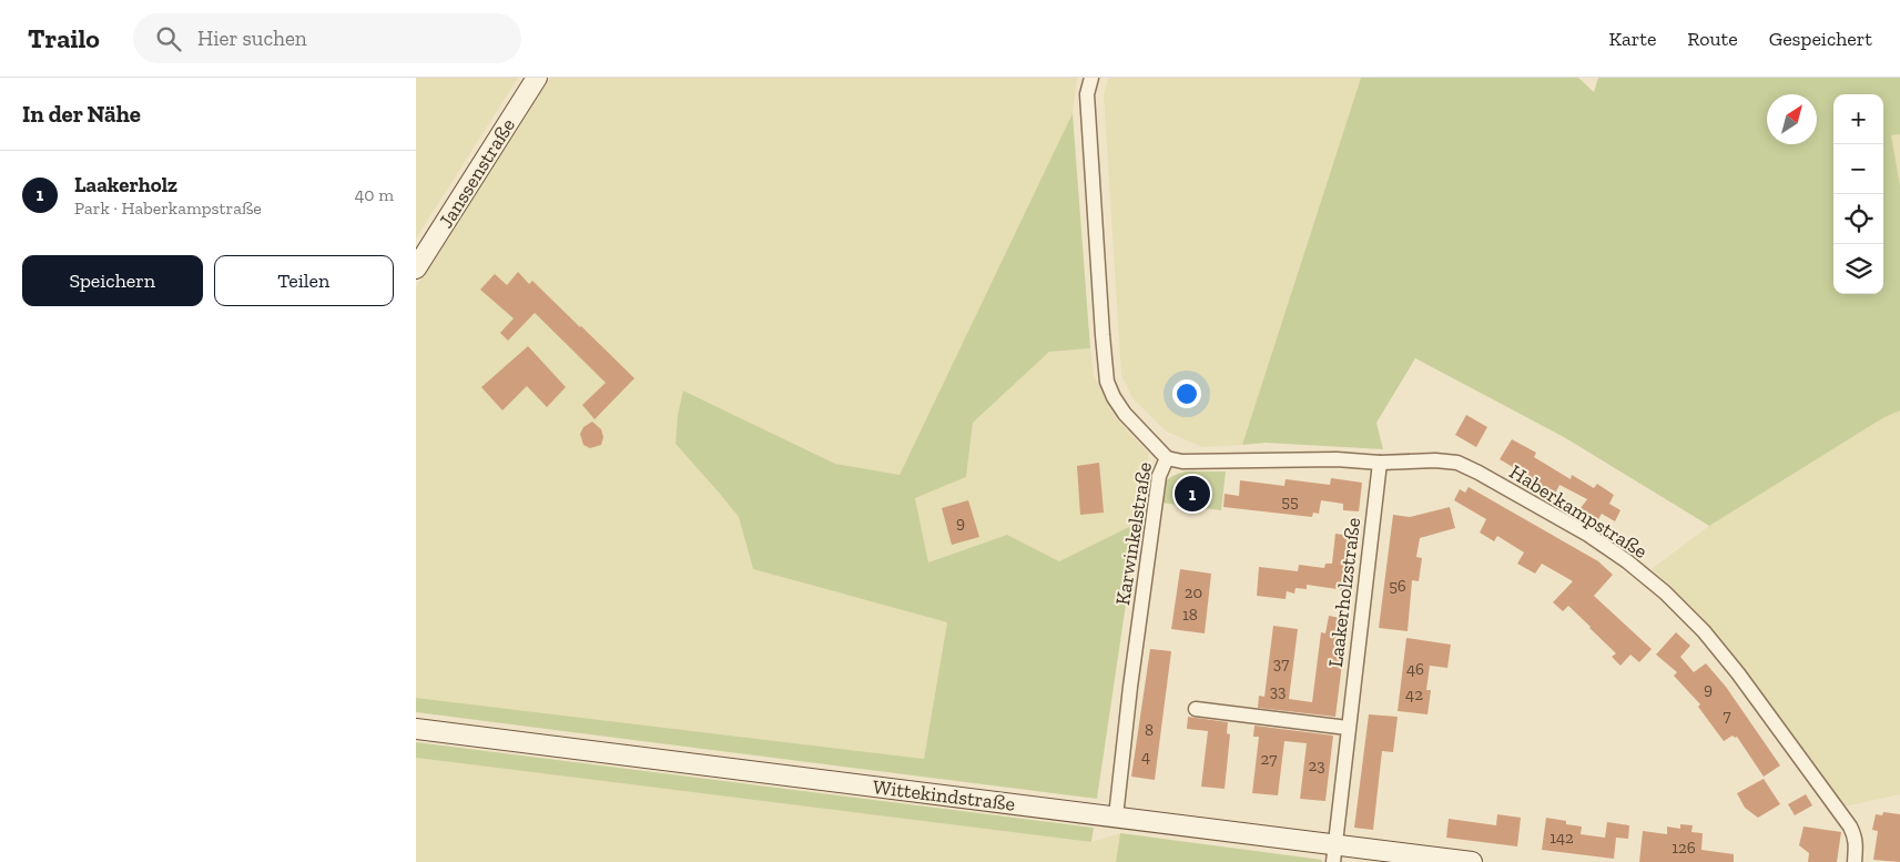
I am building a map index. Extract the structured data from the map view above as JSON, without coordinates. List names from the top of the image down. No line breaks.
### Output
{"streets":{"main road":["Janssenstraße","Wittekindstraße"],"street":["Haberkampstraße","Karwinkelstraße","Laakerholzstraße"]},"crossings":[["Haberkampstraße","Karwinkelstraße"],["Haberkampstraße","Laakerholzstraße"],["Karwinkelstraße","Wittekindstraße"],["Laakerholzstraße","Wittekindstraße"]],"house_numbers":["55","9","56","20","18","37","46","9","33","42","7","8","4","27","23","142","126"],"north":"top right","page":{"header":"Trailo","search":"Hier suchen","nav":["Karte","Route","Gespeichert"],"heading":"In der Nähe","map_buttons":["+","−"],"list":[{"mark":"1","name":"Laakerholz","note":"Park · Haberkampstraße","value":"40 m"}],"buttons":["Speichern","Teilen"],"pins":"1"}}
